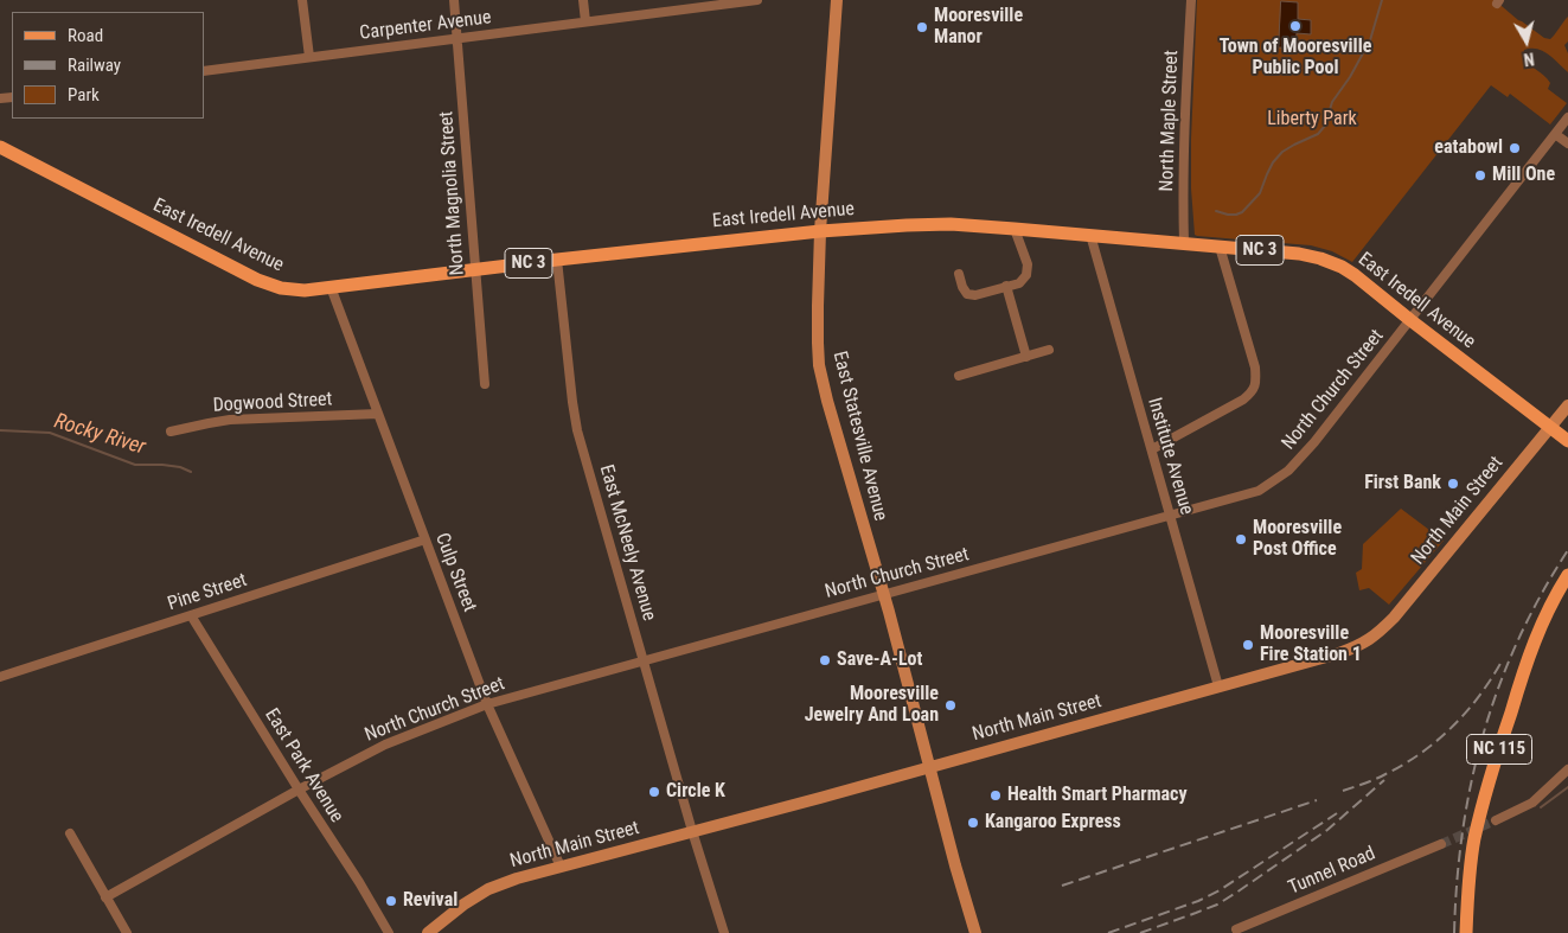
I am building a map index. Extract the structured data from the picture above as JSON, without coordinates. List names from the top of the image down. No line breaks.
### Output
{"streets":{"main road":["East Iredell Avenue","NC 3","East Statesville Avenue","North Main Street","NC 115"],"street":["Carpenter Avenue","North Maple Street","North Magnolia Street","North Church Street","Dogwood Street","Institute Avenue","East McNeely Avenue","Culp Street","Pine Street","East Park Avenue","Tunnel Road"]},"crossings":[["Carpenter Avenue","North Magnolia Street"],["North Maple Street","East Iredell Avenue"],["North Magnolia Street","East Iredell Avenue"],["East Iredell Avenue","NC 3"],["East Iredell Avenue","North Church Street"],["East Iredell Avenue","East Statesville Avenue"],["East Iredell Avenue","Institute Avenue"],["East Iredell Avenue","North Main Street"],["East Iredell Avenue","East McNeely Avenue"],["East Iredell Avenue","Culp Street"],["NC 3","North Main Street"],["North Church Street","East Statesville Avenue"],["North Church Street","Institute Avenue"],["North Church Street","East McNeely Avenue"],["North Church Street","Culp Street"],["North Church Street","East Park Avenue"],["Dogwood Street","Culp Street"],["East Statesville Avenue","North Main Street"],["Institute Avenue","North Main Street"],["North Main Street","East McNeely Avenue"],["North Main Street","Culp Street"],["Culp Street","Pine Street"],["Pine Street","East Park Avenue"]],"water":["Rocky River"],"parks":["Liberty Park"],"places":["Town of Mooresville Public Pool","Mooresville Manor","eatabowl","Mill One","First Bank","Mooresville Post Office","Mooresville Fire Station 1","Save-A-Lot","Mooresville Jewelry And Loan","Circle K","Health Smart Pharmacy","Kangaroo Express","Revival"],"legend":["Road","Railway","Park"],"north":"bottom"}
